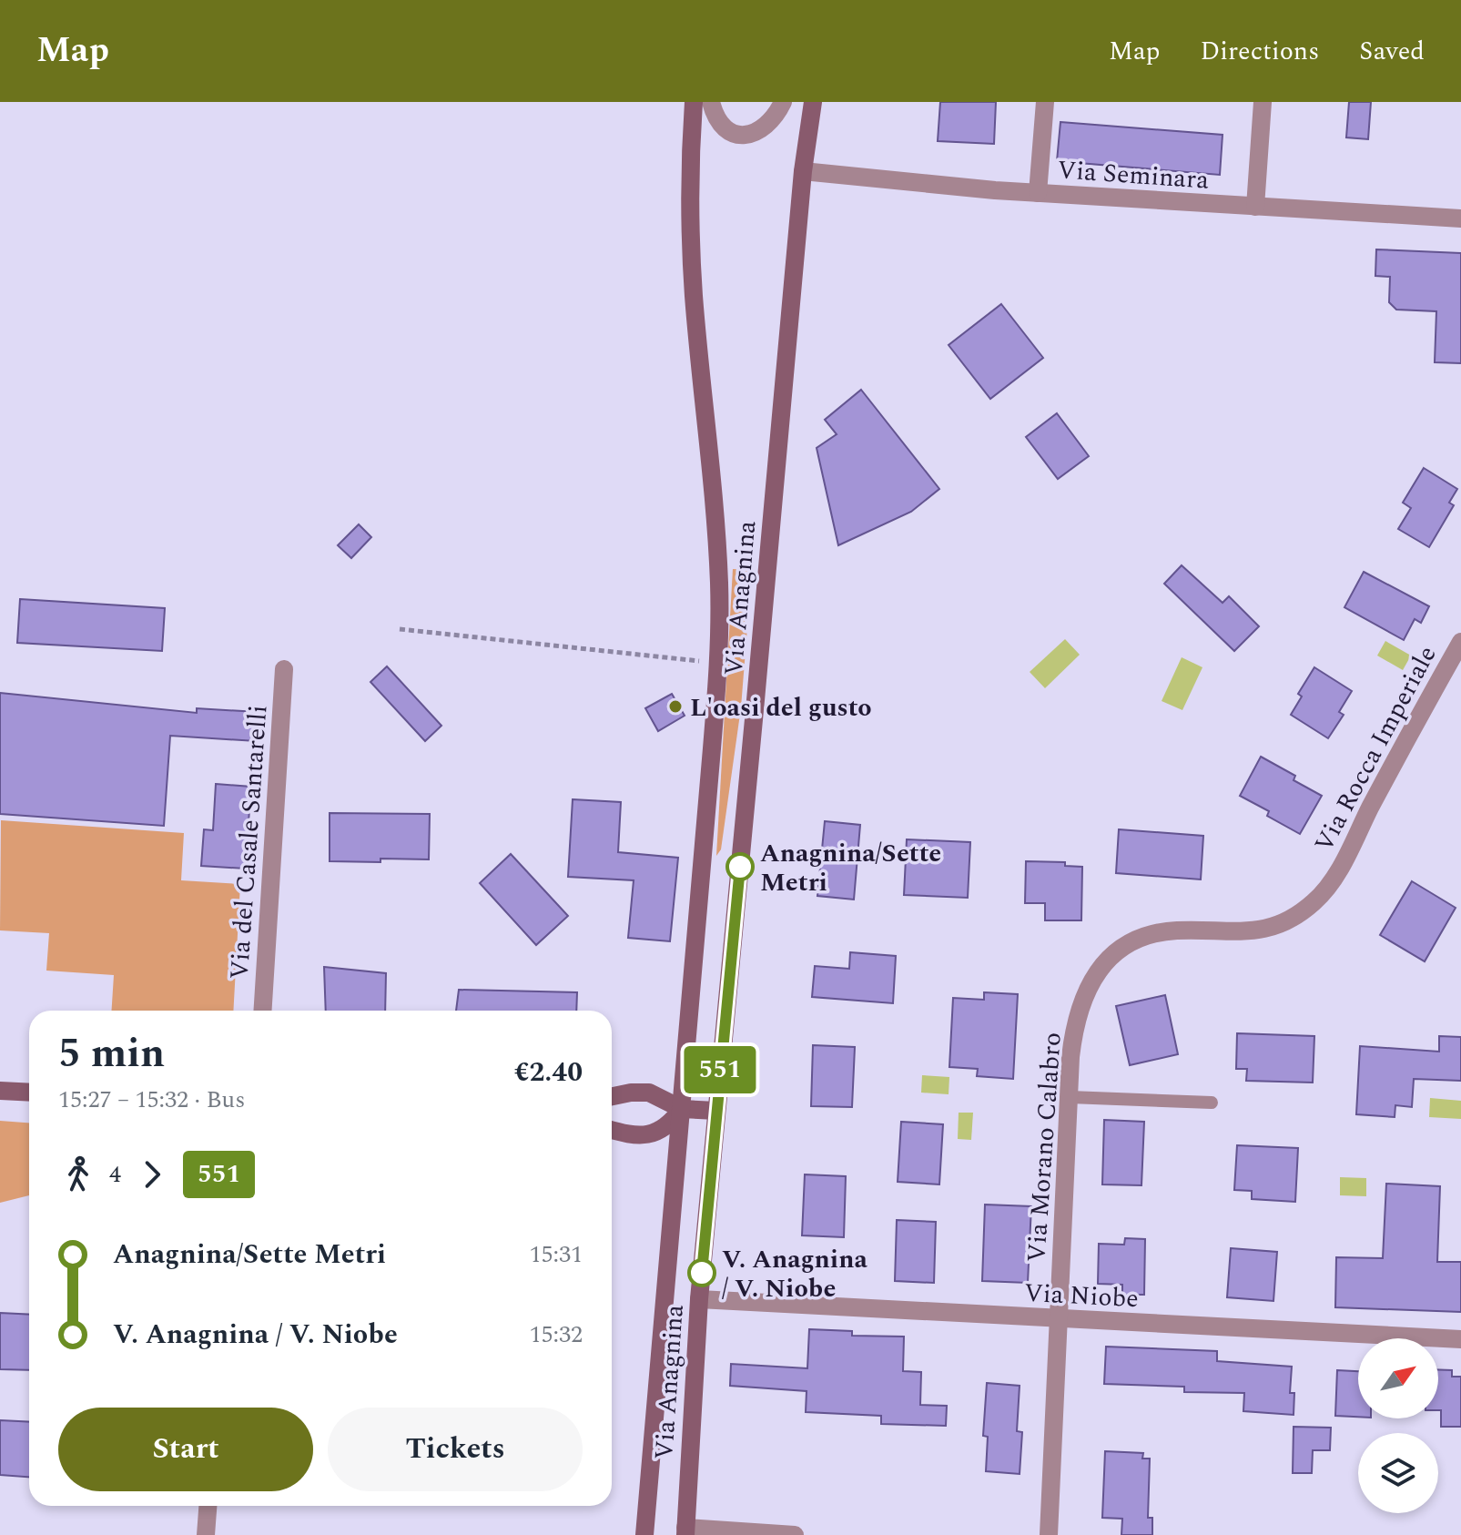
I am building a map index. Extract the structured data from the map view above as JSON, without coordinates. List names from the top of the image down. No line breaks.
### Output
{"streets":{"main road":["Via Anagnina"],"street":["Via Seminara","Via Rocca Imperiale","Via del Casale Santarelli","Via Morano Calabro","Via Niobe"]},"crossings":[["Via Seminara","Via Anagnina"],["Via Anagnina","Via Niobe"],["Via Rocca Imperiale","Via Morano Calabro"],["Via Morano Calabro","Via Niobe"]],"places":["L'oasi del gusto","Anagnina/Sette Metri","V. Anagnina / V. Niobe"],"lines":["bus line 551"],"north":"top right","page":{"header":"Map","nav":["Map","Directions","Saved"],"on_map":"551","heading":["5 min","15:27 – 15:32 · Bus","€2.40"],"legs":["4","551"],"list":[{"name":"Anagnina/Sette Metri","value":"15:31"},{"name":"V. Anagnina / V. Niobe","value":"15:32"}],"buttons":["Start","Tickets"]}}
